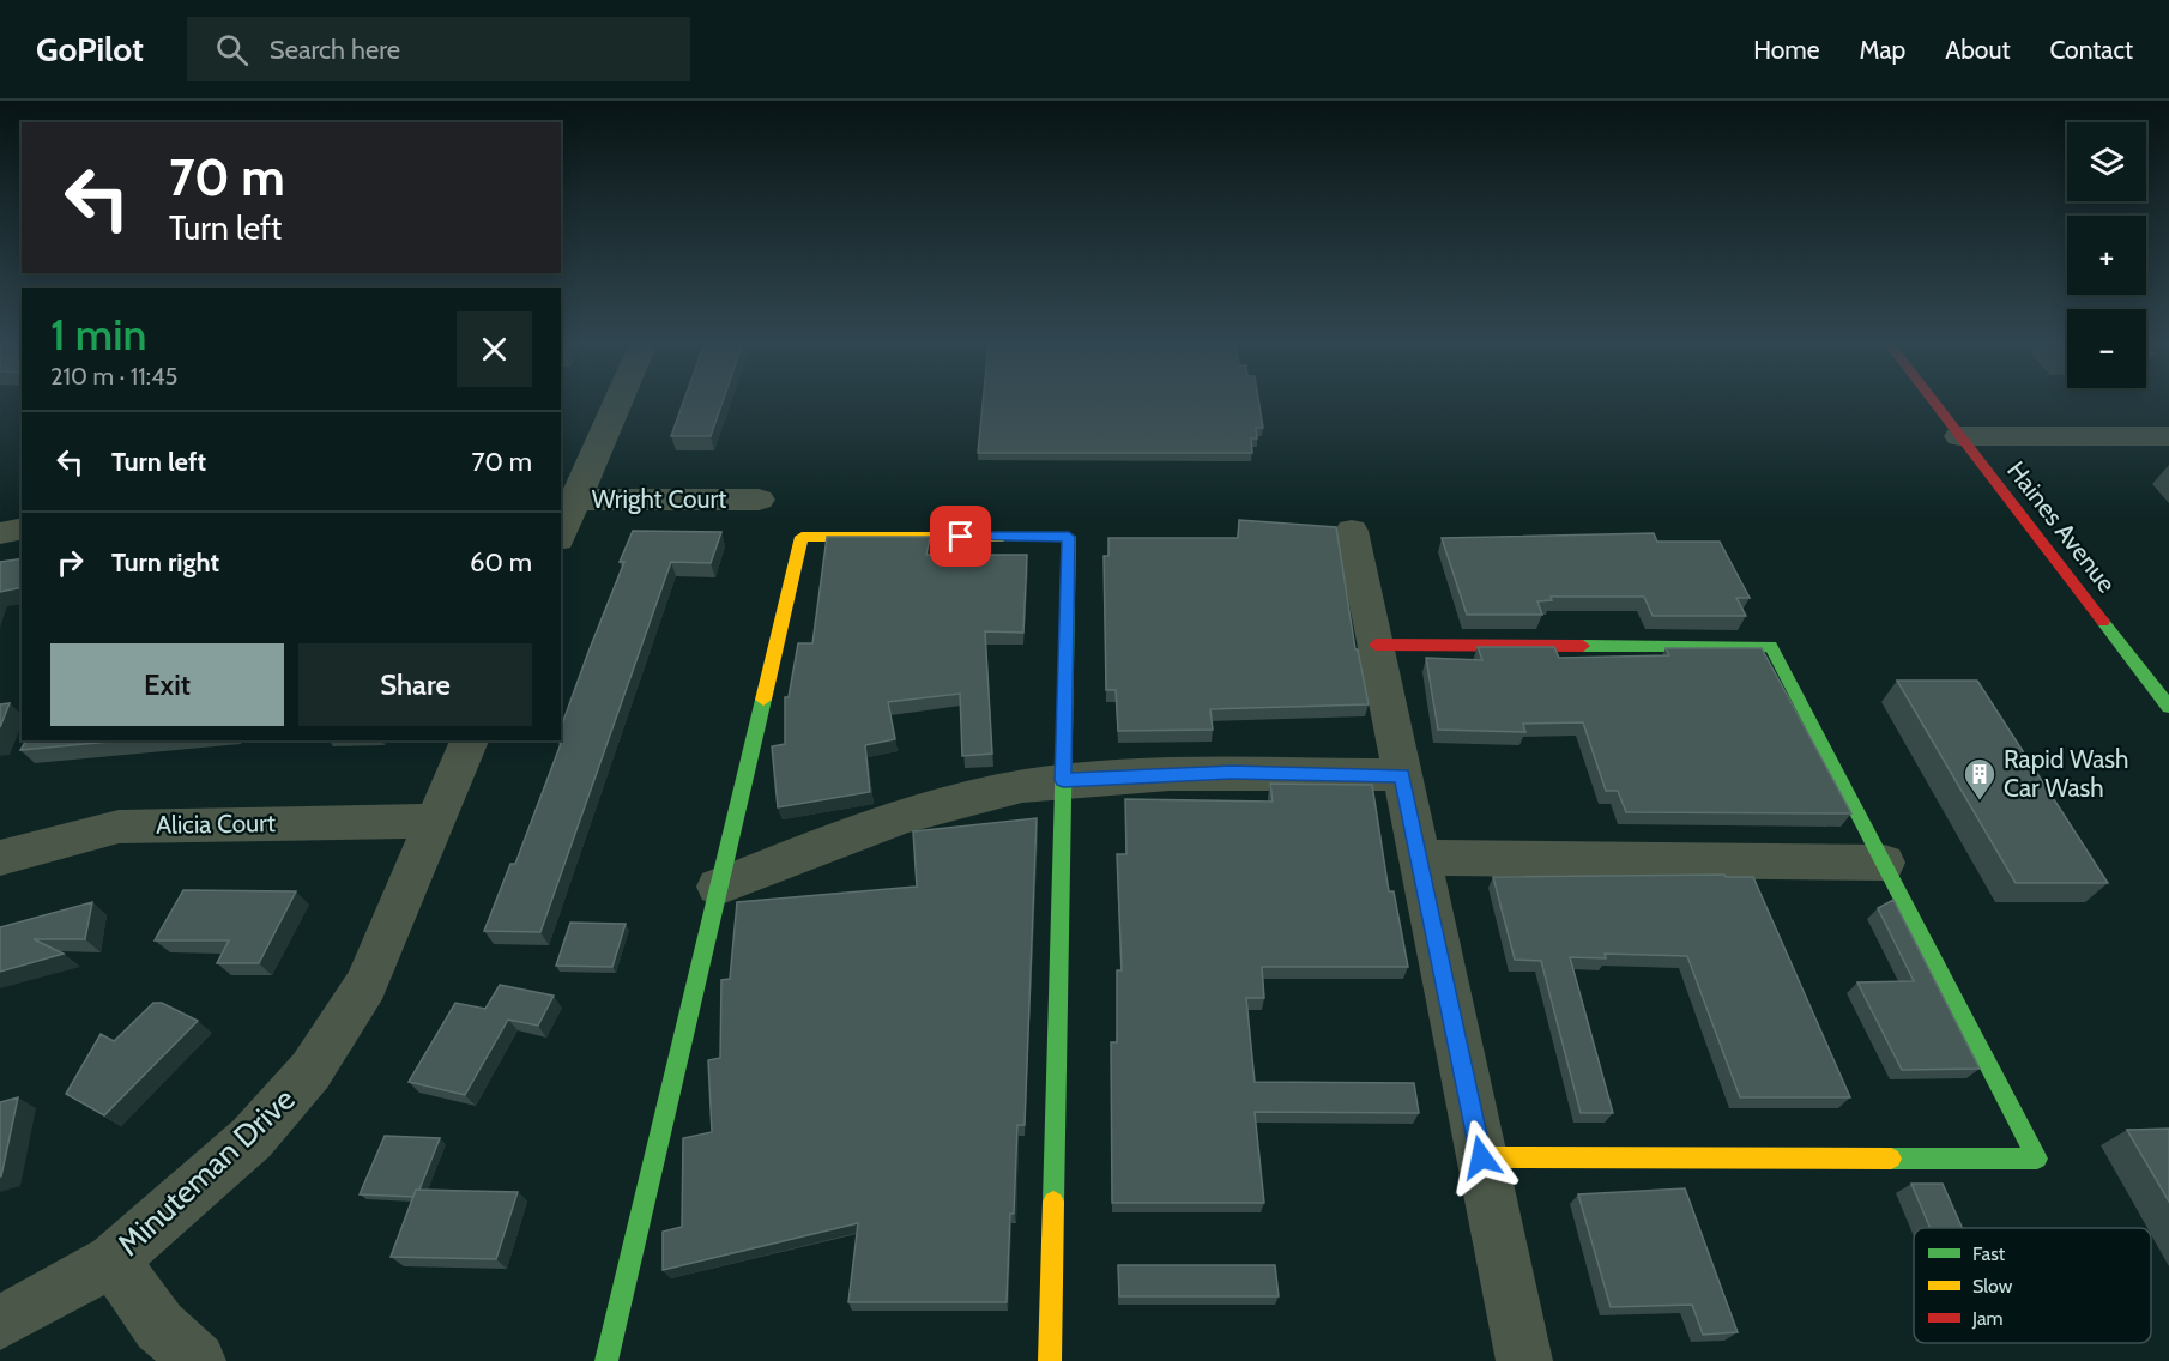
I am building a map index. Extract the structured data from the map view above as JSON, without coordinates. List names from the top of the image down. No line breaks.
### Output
{"streets":{"street":["Wright Court","Haines Avenue","Alicia Court","Minuteman Drive"]},"crossings":[["Alicia Court","Minuteman Drive"]],"places":{"building":["Rapid Wash Car Wash"]},"legend":["Fast","Slow","Jam"],"page":{"header":"GoPilot","search":"Search here","nav":["Home","Map","About","Contact"],"map_buttons":["+","−"],"turn":["70 m","Turn left"],"heading":["1 min","210 m · 11:45"],"list":[{"name":"Turn left","value":"70 m"},{"name":"Turn right","value":"60 m"}],"buttons":["Exit","Share"]}}
